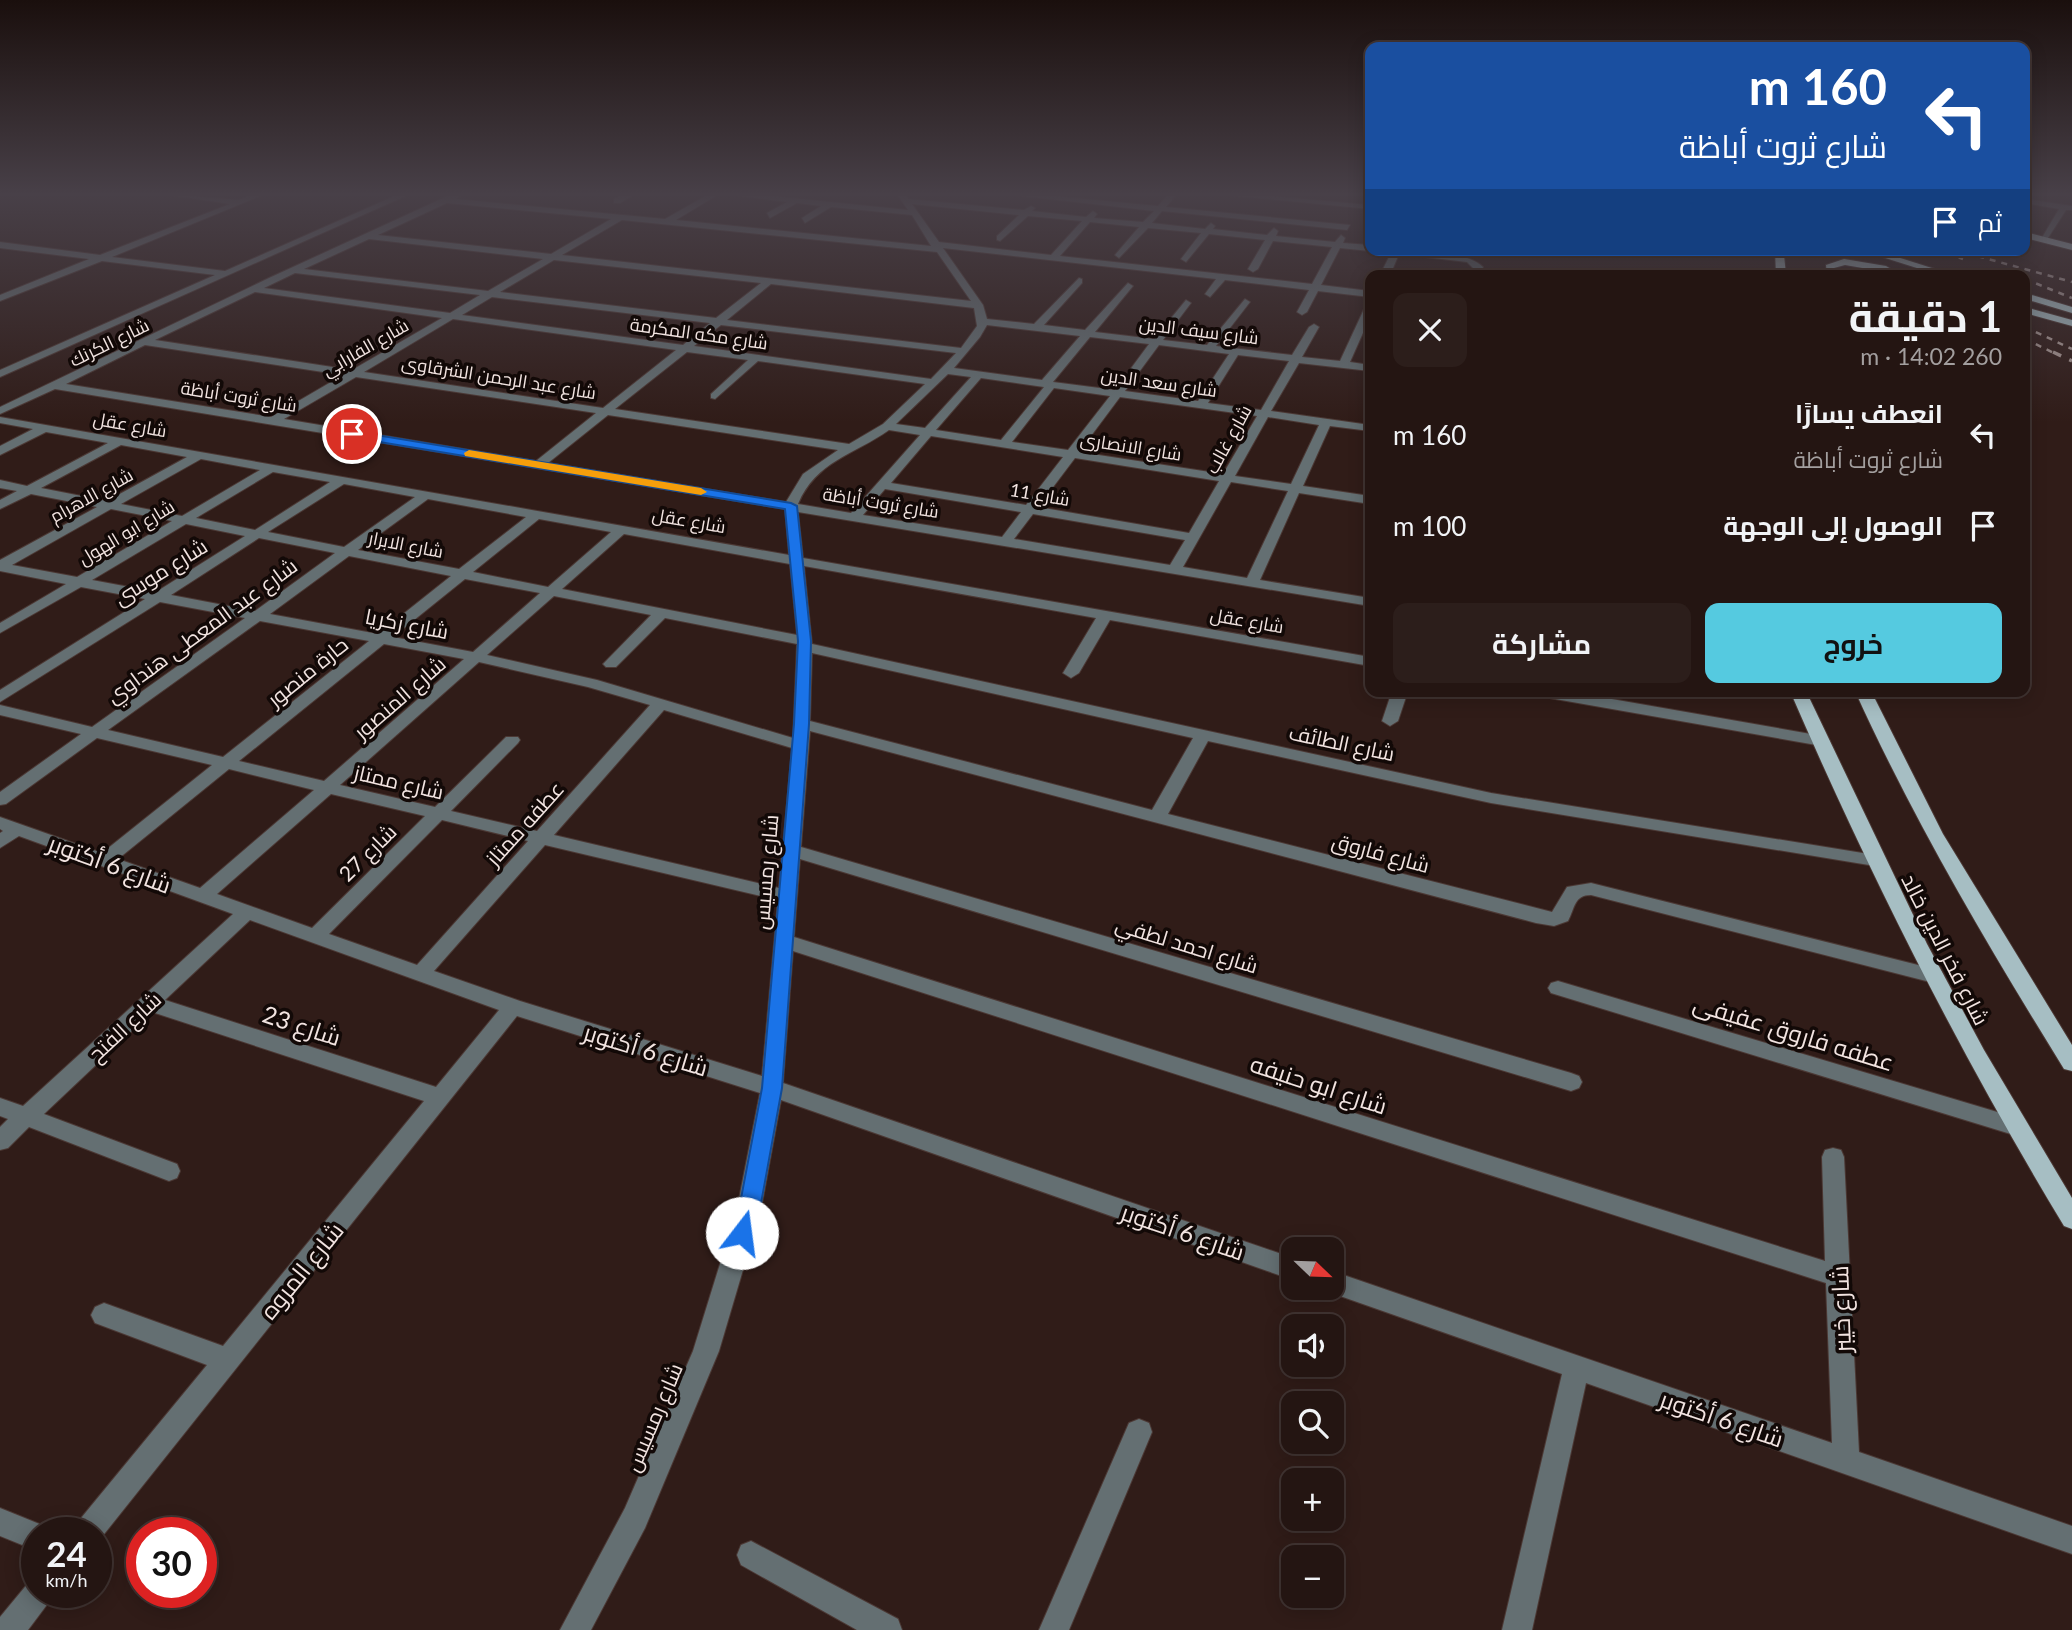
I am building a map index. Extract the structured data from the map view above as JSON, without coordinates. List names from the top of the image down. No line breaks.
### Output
{"streets":{"main road":["شارع فخر الدين خالد"],"street":["شارع سيف الدين","شارع مكه المكرمة","شارع الكرنك","شارع الفارابي","شارع عبد الرحمن الشرقاوى","شارع سعد الدين","شارع ثروت أباظة","شارع عقل","شارع غالب","شارع الانصارى","شارع 11","شارع الاهرام","شارع ابو الهول","شارع الابرار","شارع موسى","شارع زكريا","شارع عبد المعطى هنداوي","حارة منصور","شارع المنصور","شارع الطائف","شارع ممتاز","عطفه ممتاز","شارع 27","شارع فاروق","شارع 6 أكتوبر","شارع رمسيس","شارع احمد لطفي","شارع 23","شارع الفتح","عطفه فاروق عفيفى","شارع ابو حنيفه","شارع المروه","شارع خيبر"]},"crossings":[["شارع سيف الدين","شارع غالب"],["شارع مكه المكرمة","شارع الكرنك"],["شارع مكه المكرمة","شارع الفارابي"],["شارع مكه المكرمة","شارع سعد الدين"],["شارع الكرنك","شارع عبد الرحمن الشرقاوى"],["شارع الكرنك","شارع ثروت أباظة"],["شارع الفارابي","شارع عبد الرحمن الشرقاوى"],["شارع الفارابي","شارع ثروت أباظة"],["شارع سعد الدين","شارع غالب"],["شارع ثروت أباظة","شارع غالب"],["شارع ثروت أباظة","شارع رمسيس"],["شارع عقل","شارع الاهرام"],["شارع عقل","شارع ابو الهول"],["شارع عقل","شارع موسى"],["شارع عقل","شارع عبد المعطى هنداوي"],["شارع عقل","حارة منصور"],["شارع عقل","شارع المنصور"],["شارع عقل","شارع رمسيس"],["شارع غالب","شارع الانصارى"],["شارع غالب","شارع 11"],["شارع الاهرام","شارع الابرار"],["شارع الاهرام","شارع زكريا"],["شارع ابو الهول","شارع الابرار"],["شارع ابو الهول","شارع زكريا"],["شارع الابرار","شارع موسى"],["شارع الابرار","شارع عبد المعطى هنداوي"],["شارع الابرار","حارة منصور"],["شارع الابرار","شارع المنصور"],["شارع الابرار","شارع الطائف"],["شارع الابرار","شارع رمسيس"],["شارع موسى","شارع زكريا"],["شارع زكريا","شارع عبد المعطى هنداوي"],["شارع زكريا","حارة منصور"],["شارع زكريا","شارع المنصور"],["شارع زكريا","عطفه ممتاز"],["شارع زكريا","شارع رمسيس"],["شارع عبد المعطى هنداوي","شارع ممتاز"],["حارة منصور","شارع ممتاز"],["حارة منصور","شارع 6 أكتوبر"],["شارع المنصور","شارع ممتاز"],["شارع المنصور","شارع 6 أكتوبر"],["شارع الطائف","شارع رمسيس"],["شارع الطائف","شارع فخر الدين خالد"],["شارع ممتاز","عطفه ممتاز"],["شارع ممتاز","شارع 27"],["شارع ممتاز","شارع رمسيس"],["عطفه ممتاز","شارع 6 أكتوبر"],["شارع 27","شارع 6 أكتوبر"],["شارع فاروق","شارع رمسيس"],["شارع فاروق","شارع فخر الدين خالد"],["شارع 6 أكتوبر","شارع رمسيس"],["شارع 6 أكتوبر","شارع الفتح"],["شارع 6 أكتوبر","شارع المروه"],["شارع 6 أكتوبر","شارع خيبر"],["شارع رمسيس","شارع احمد لطفي"],["شارع رمسيس","شارع ابو حنيفه"],["شارع فخر الدين خالد","عطفه فاروق عفيفى"],["شارع 23","شارع الفتح"],["شارع 23","شارع المروه"],["شارع ابو حنيفه","شارع خيبر"]],"north":"bottom right","page":{"turn":["160 m","شارع ثروت أباظة"],"then":"ثم","heading":["1 دقيقة","260 m · 14:02"],"list":[{"name":"انعطف يسارًا","note":"شارع ثروت أباظة","value":"160 m"},{"name":"الوصول إلى الوجهة","value":"100 m"}],"buttons":["خروج","مشاركة"],"map_buttons":["+","−"],"speed":"24 km/h","limit":"30"}}
